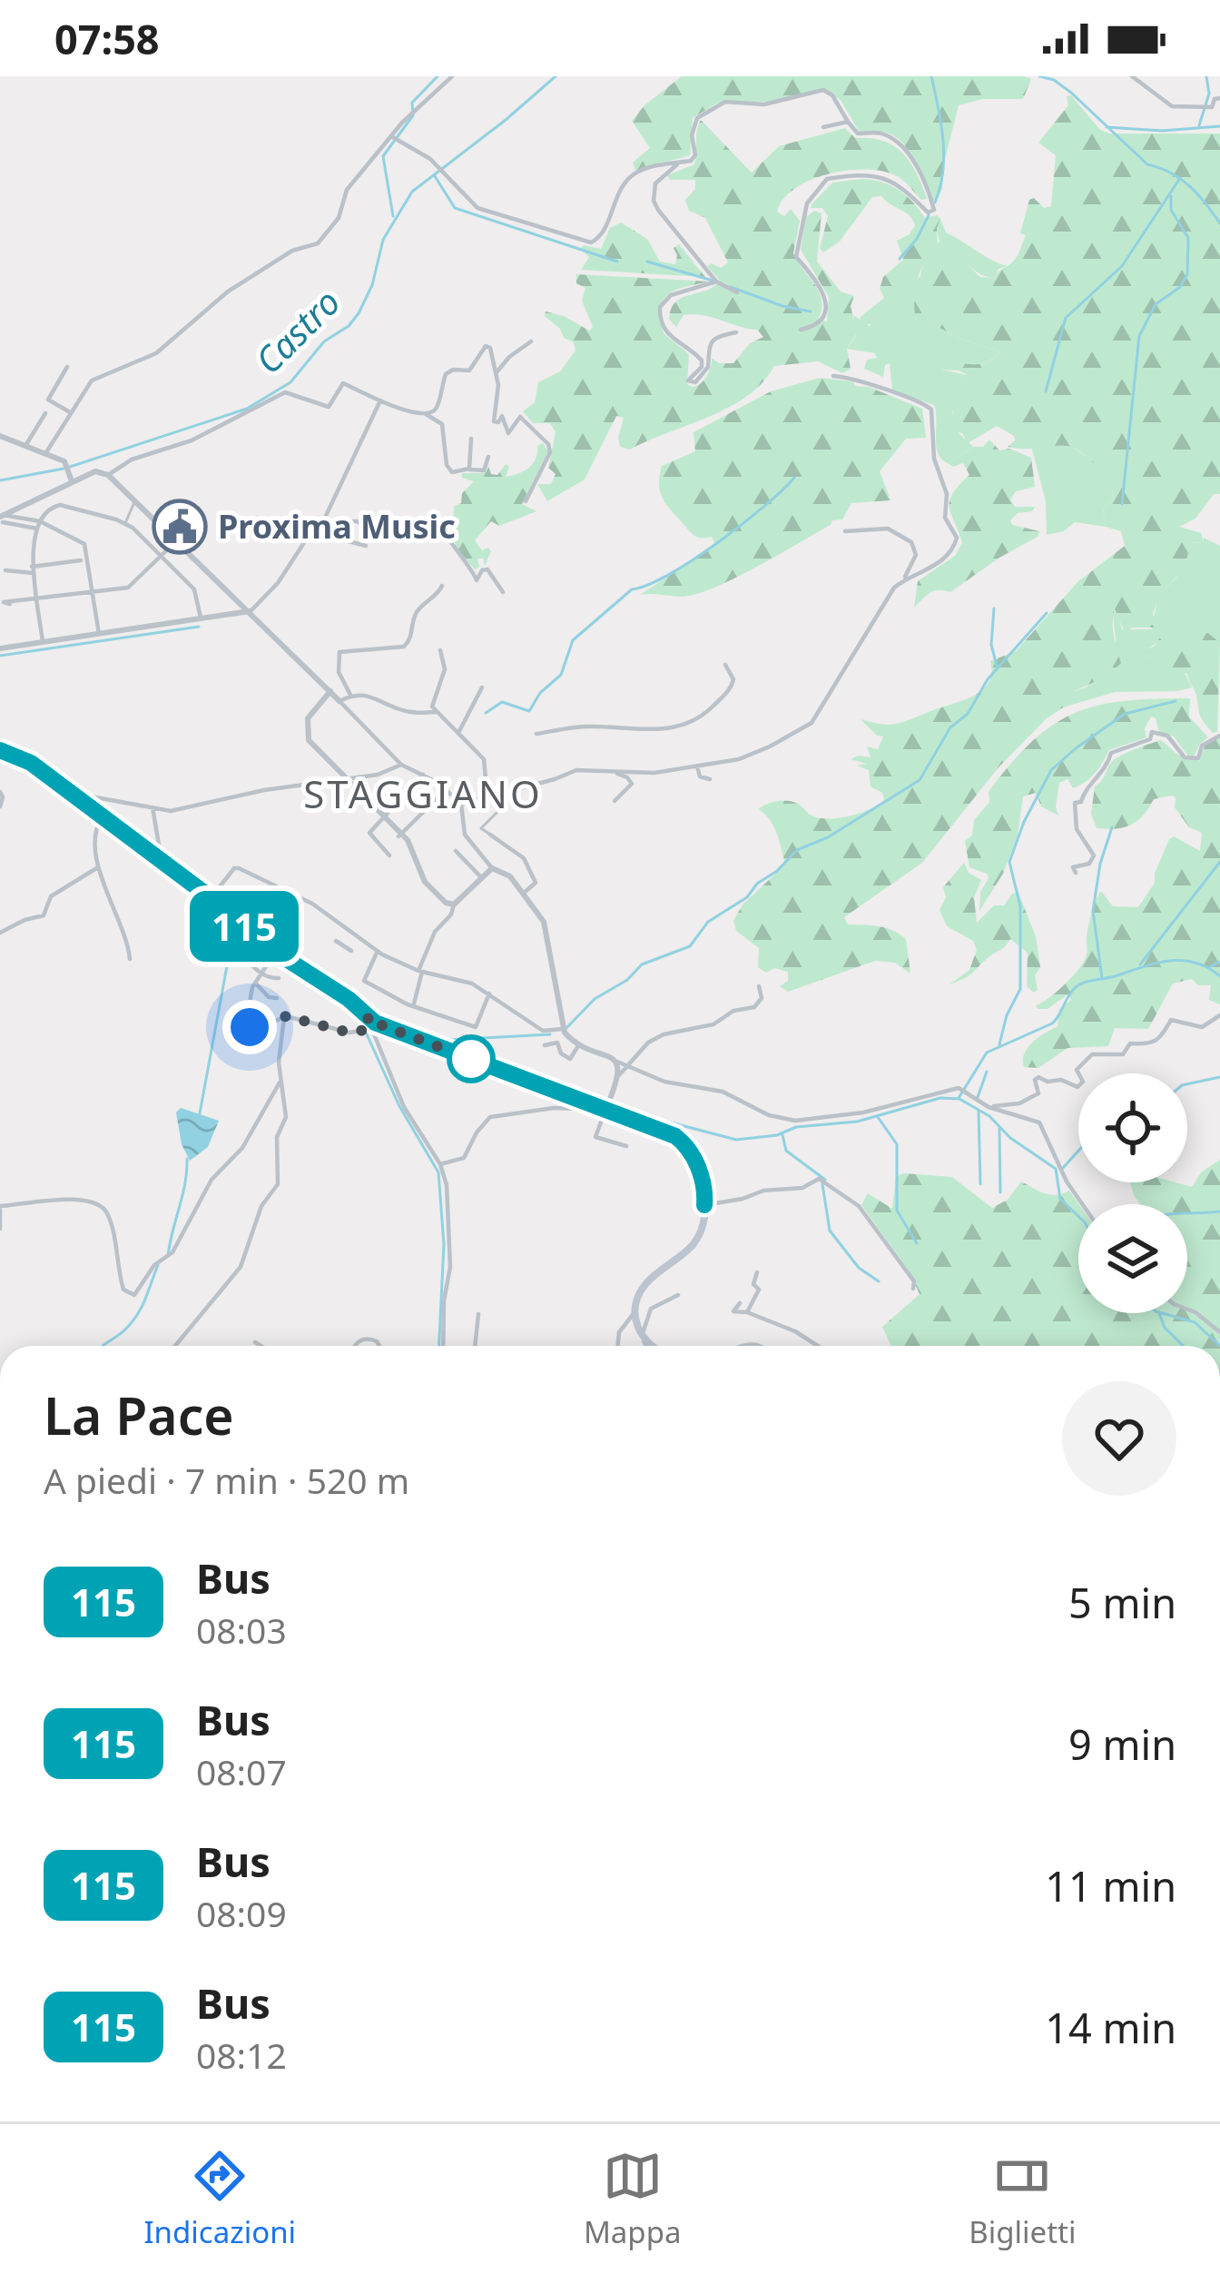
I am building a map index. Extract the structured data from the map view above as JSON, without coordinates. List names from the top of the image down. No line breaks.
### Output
{"districts":["STAGGIANO"],"water":["Castro"],"places":{"public building":["Proxima Music"]},"lines":["bus line 115"],"page":{"status":"07:58","on_map":"115","heading":["La Pace","A piedi · 7 min · 520 m"],"list":[{"mark":"115","name":"Bus","note":"08:03","value":"5 min"},{"mark":"115","name":"Bus","note":"08:07","value":"9 min"},{"mark":"115","name":"Bus","note":"08:09","value":"11 min"},{"mark":"115","name":"Bus","note":"08:12","value":"14 min"}],"tabs":["Indicazioni","Mappa","Biglietti"]}}
